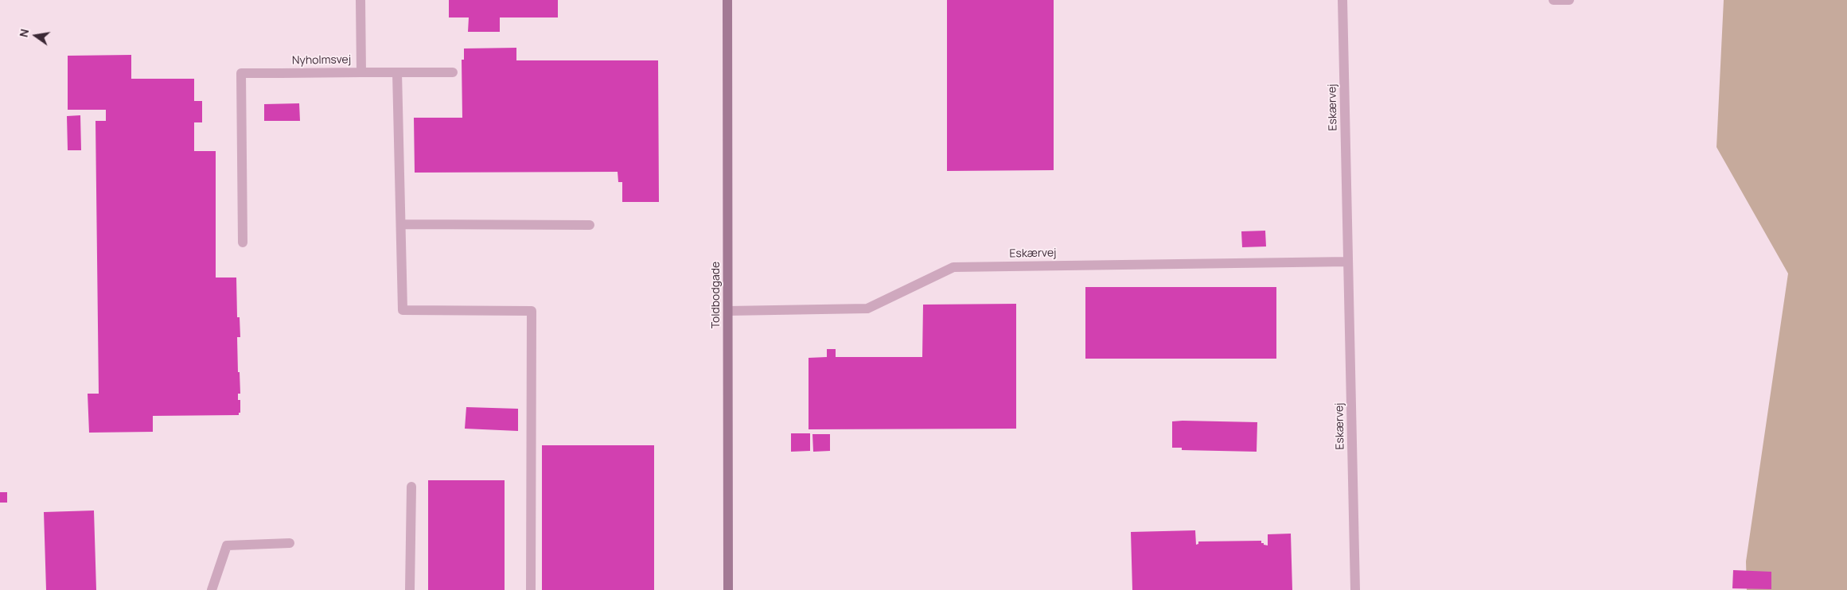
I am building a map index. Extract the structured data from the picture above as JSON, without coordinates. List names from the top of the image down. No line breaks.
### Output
{"streets":{"street":["Nyholmsvej","Eskærvej","Toldbodgade"]},"crossings":[["Eskærvej","Toldbodgade"]],"north":"left"}
